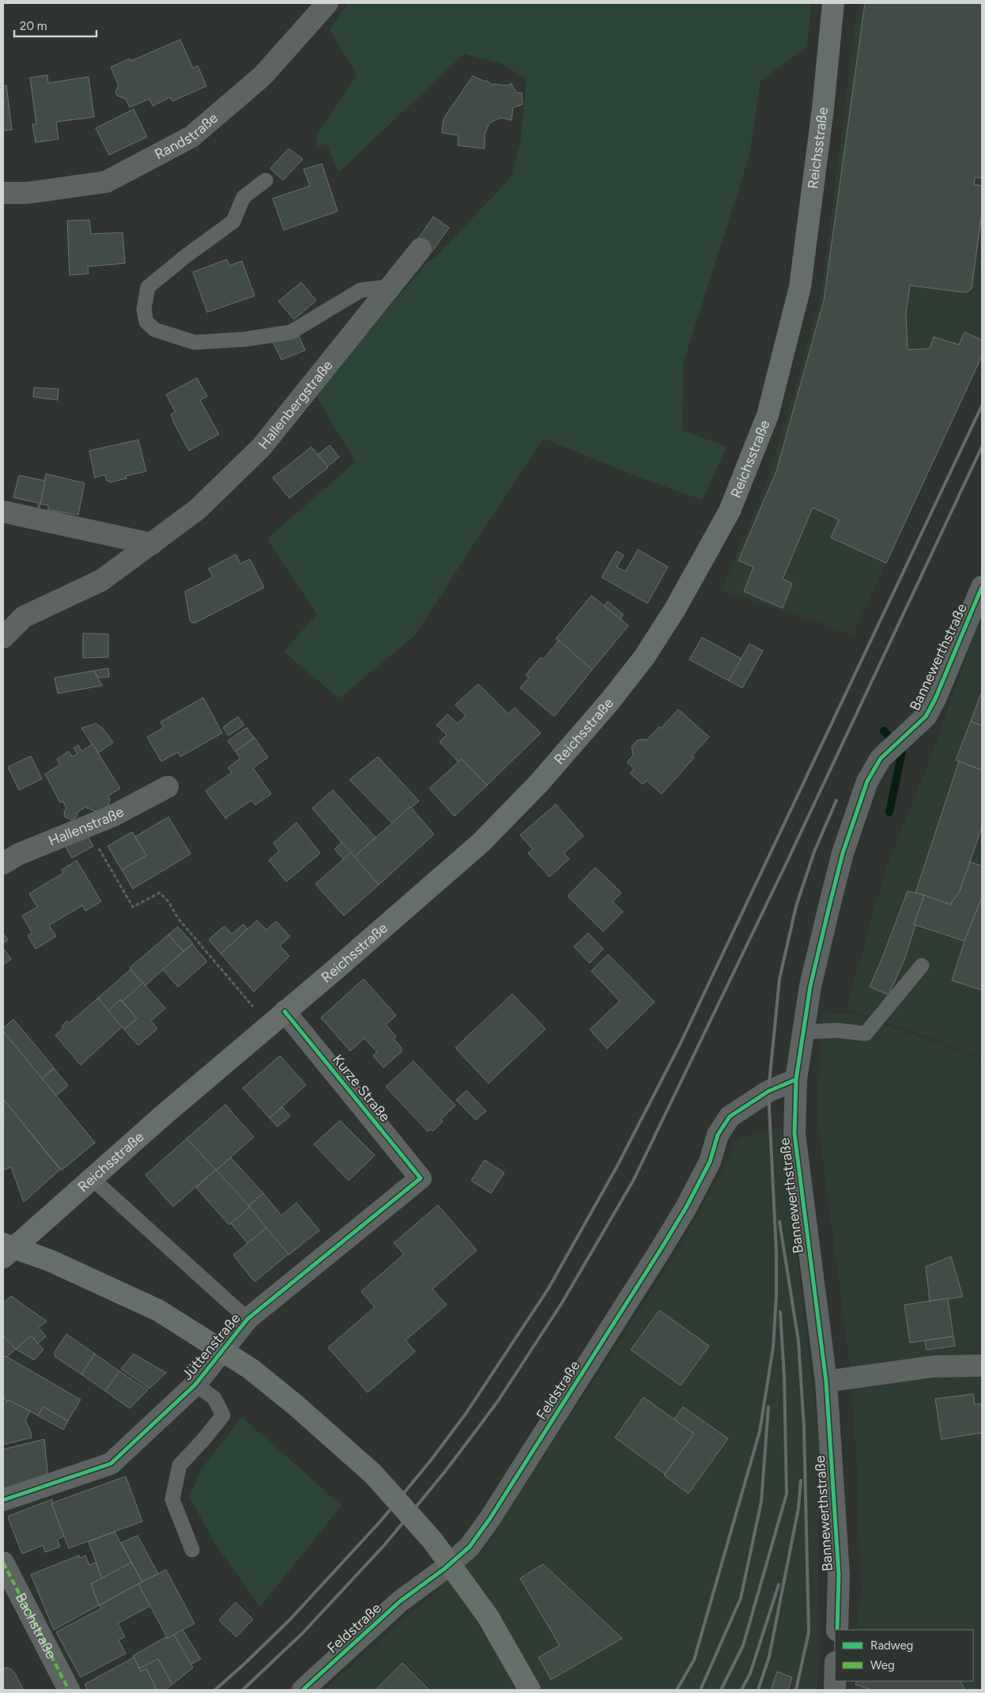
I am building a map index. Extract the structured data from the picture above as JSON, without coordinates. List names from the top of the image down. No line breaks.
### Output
{"streets":{"main road":["Reichsstraße"],"street":["Randstraße","Hallenbergstraße","Bannewerthstraße","Hallenstraße","Kurze Straße","Jüttenstraße","Feldstraße","Bachstraße"]},"crossings":[["Reichsstraße","Kurze Straße"],["Bannewerthstraße","Feldstraße"],["Kurze Straße","Jüttenstraße"]],"legend":["Radweg","Weg"],"scale_bar":"20 m"}
